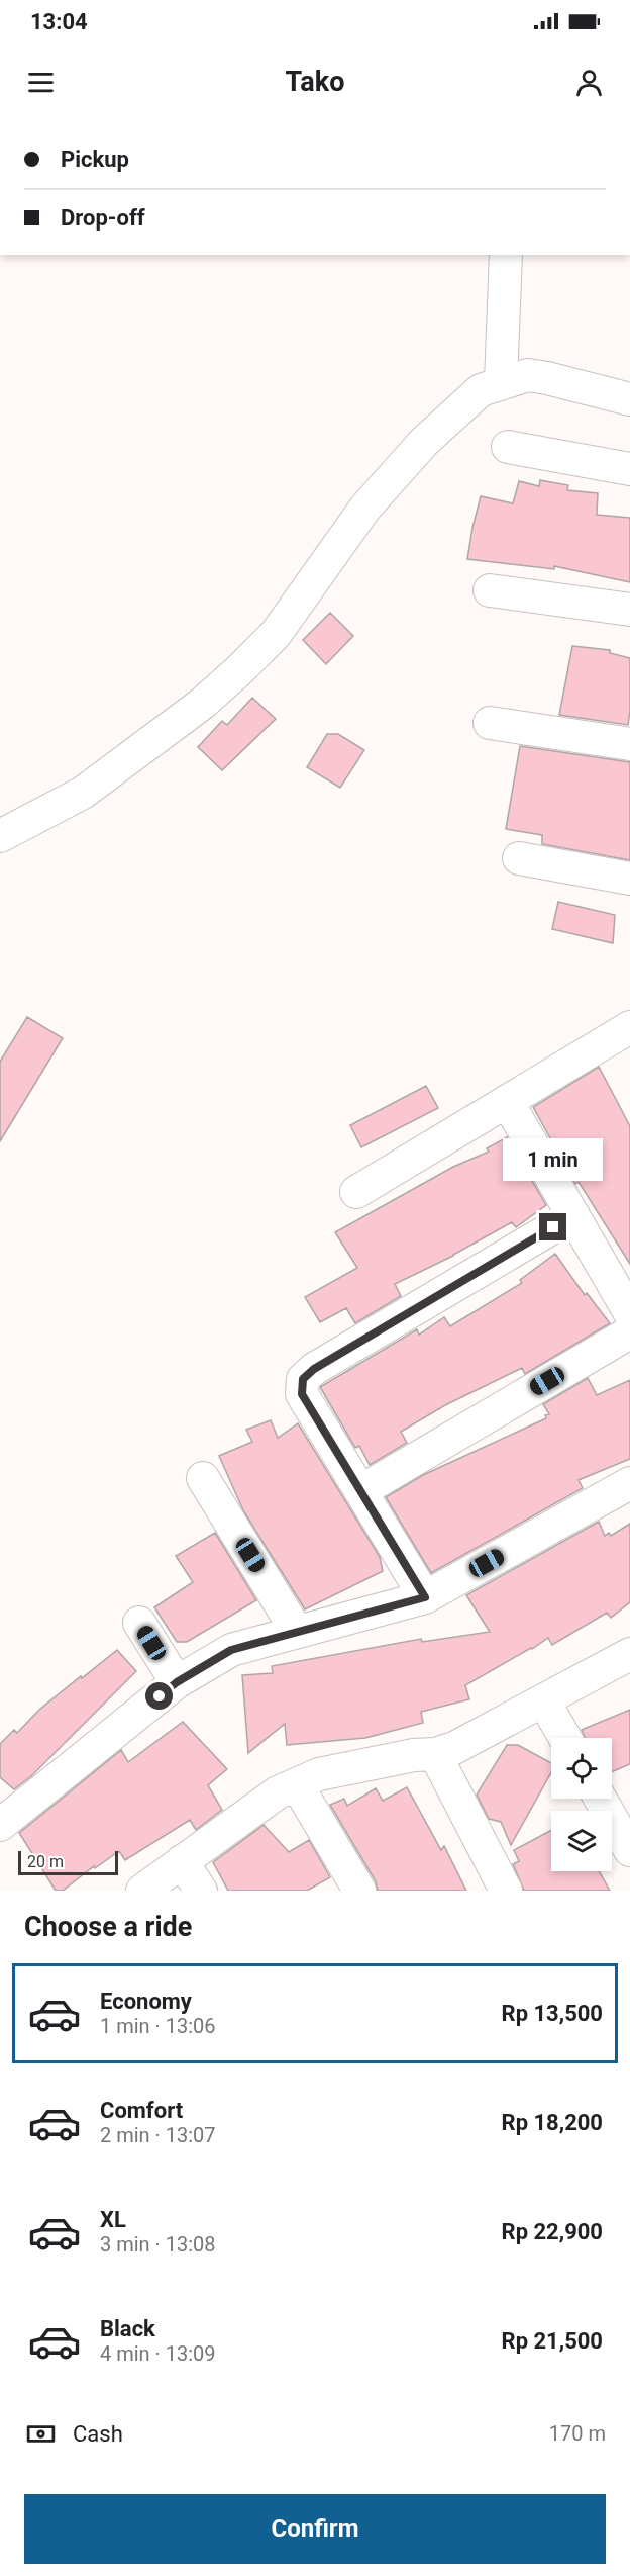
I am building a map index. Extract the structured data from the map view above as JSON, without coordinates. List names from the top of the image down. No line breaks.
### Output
{"scale_bar":"20 m","page":{"status":"13:04","header":"Tako","banner":["Pickup","Drop-off"],"bubble":"1 min","scale":"20 m","heading":"Choose a ride","list":[{"name":"Economy","note":"1 min · 13:06","value":"Rp 13,500"},{"name":"Comfort","note":"2 min · 13:07","value":"Rp 18,200"},{"name":"XL","note":"3 min · 13:08","value":"Rp 22,900"},{"name":"Black","note":"4 min · 13:09","value":"Rp 21,500"}],"pay":["Cash","170 m"],"buttons":"Confirm"}}
